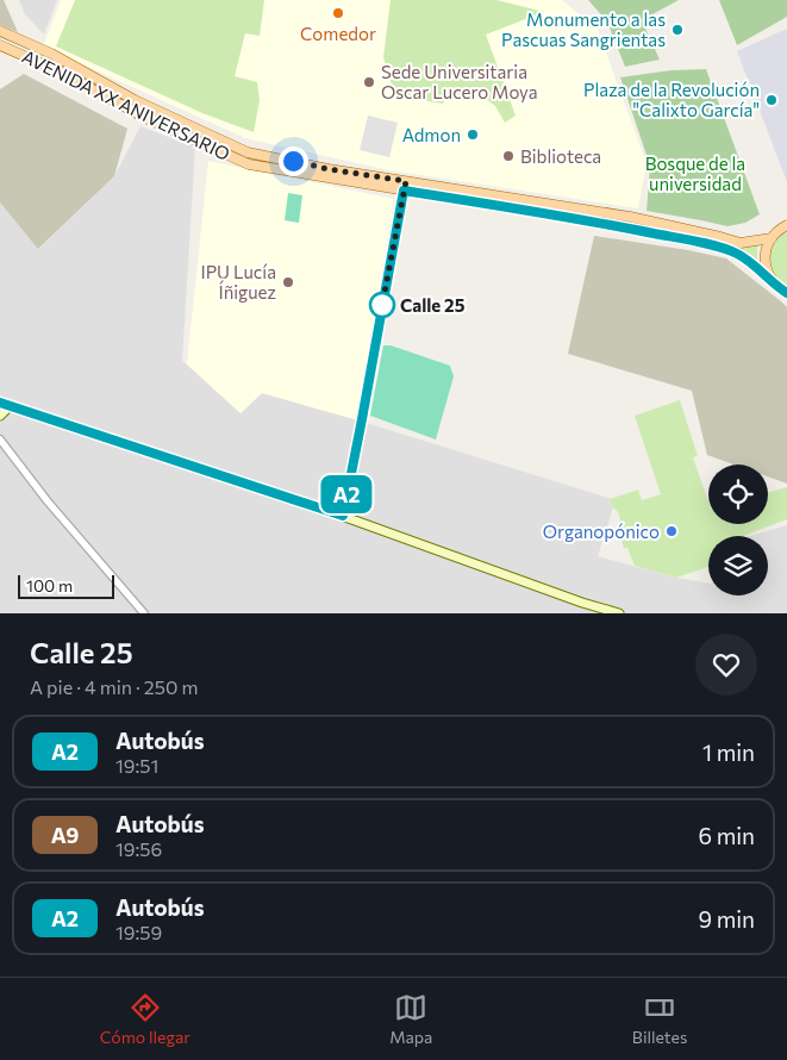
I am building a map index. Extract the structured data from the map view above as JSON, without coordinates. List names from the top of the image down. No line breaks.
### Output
{"streets":{"main road":["AVENIDA XX ANIVERSARIO"]},"parks":["Bosque de la universidad"],"places":["Comedor","Monumento a las Pascuas Sangrientas","Sede Universitaria Oscar Lucero Moya","Plaza de la Revolución \"Calixto García\"","Admon","Biblioteca","IPU Lucía Íñiguez","Calle 25","Organopónico"],"lines":["bus line A2"],"scale_bar":"100 m","page":{"on_map":"A2","scale":"100 m","heading":["Calle 25","A pie · 4 min · 250 m"],"list":[{"mark":"A2","name":"Autobús","note":"19:51","value":"1 min"},{"mark":"A9","name":"Autobús","note":"19:56","value":"6 min"},{"mark":"A2","name":"Autobús","note":"19:59","value":"9 min"}],"tabs":["Cómo llegar","Mapa","Billetes"]}}
